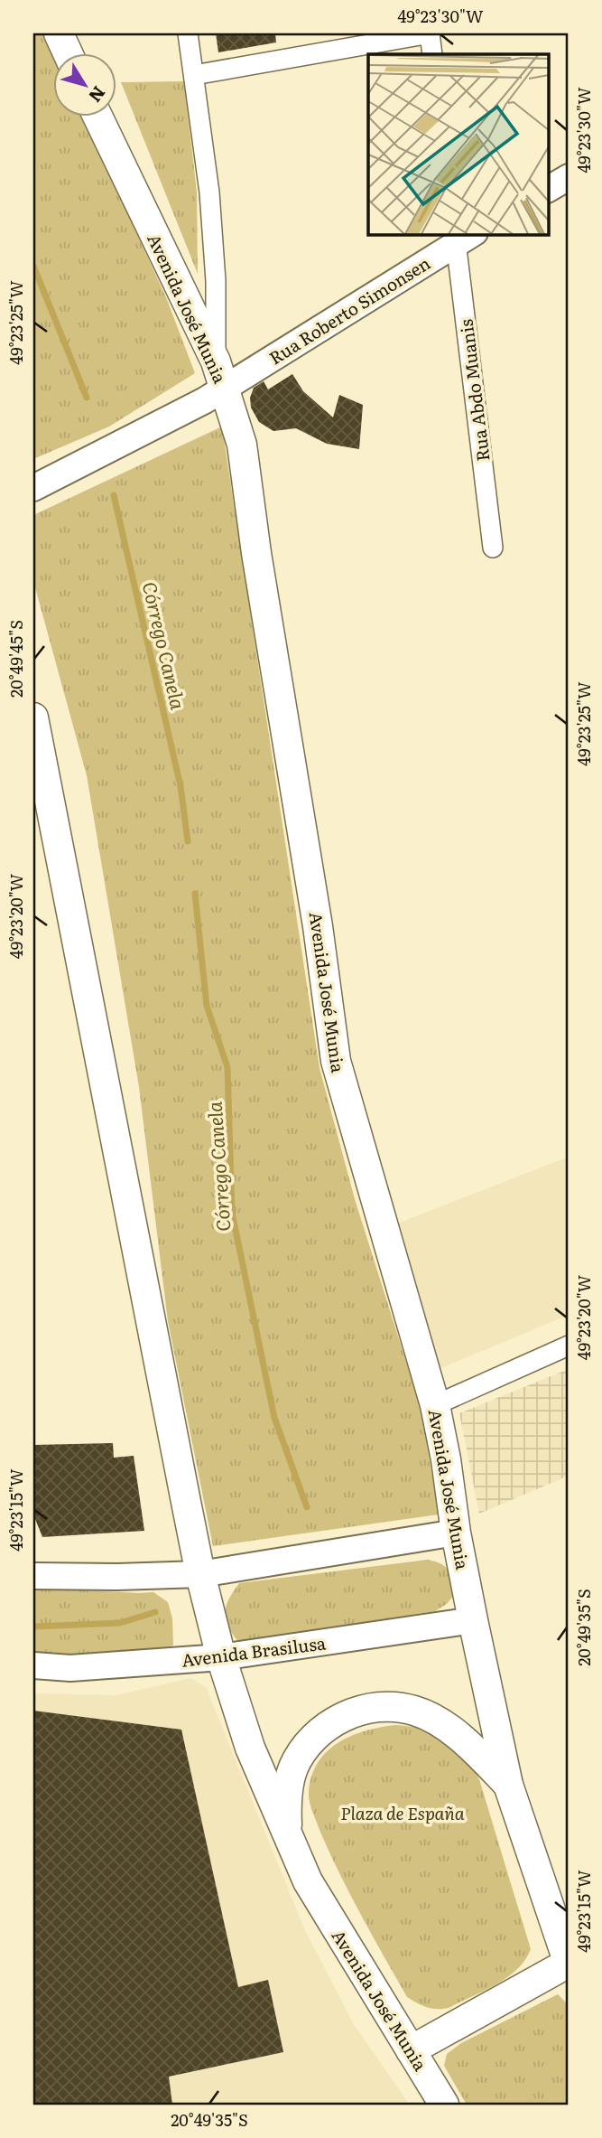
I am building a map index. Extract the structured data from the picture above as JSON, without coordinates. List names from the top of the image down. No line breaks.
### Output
{"streets":{"main road":["Avenida José Munia","Rua Roberto Simonsen","Avenida Brasilusa"],"street":["Rua Abdo Muanis"]},"crossings":[["Avenida José Munia","Rua Roberto Simonsen"],["Avenida José Munia","Avenida Brasilusa"],["Rua Roberto Simonsen","Rua Abdo Muanis"]],"water":["Córrego Canela"],"parks":["Plaza de España"],"north":"bottom right","coordinates":["49°23'30\"W","49°23'25\"W","20°49'45\"S","49°23'20\"W","49°23'15\"W","20°49'35\"S"]}
